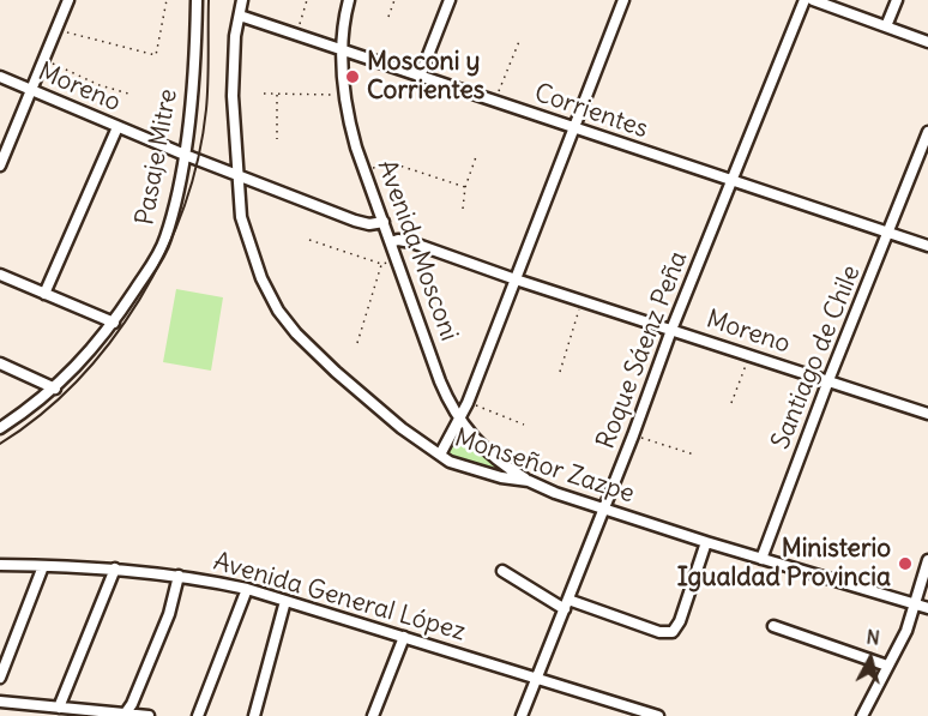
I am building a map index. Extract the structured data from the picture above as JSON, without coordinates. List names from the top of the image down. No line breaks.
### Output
{"streets":{"street":["Moreno","Corrientes","Pasaje Mitre","Avenida Mosconi","Roque Sáenz Peña","Santiago de Chile","Monseñor Zazpe","Avenida General López"]},"crossings":[["Moreno","Pasaje Mitre"],["Moreno","Avenida Mosconi"],["Moreno","Roque Sáenz Peña"],["Moreno","Santiago de Chile"],["Moreno","Monseñor Zazpe"],["Corrientes","Avenida Mosconi"],["Corrientes","Roque Sáenz Peña"],["Corrientes","Santiago de Chile"],["Corrientes","Monseñor Zazpe"],["Avenida Mosconi","Monseñor Zazpe"],["Roque Sáenz Peña","Monseñor Zazpe"],["Roque Sáenz Peña","Avenida General López"],["Santiago de Chile","Monseñor Zazpe"]],"places":["Mosconi y Corrientes","Ministerio Igualdad Provincia"],"north":"top"}
